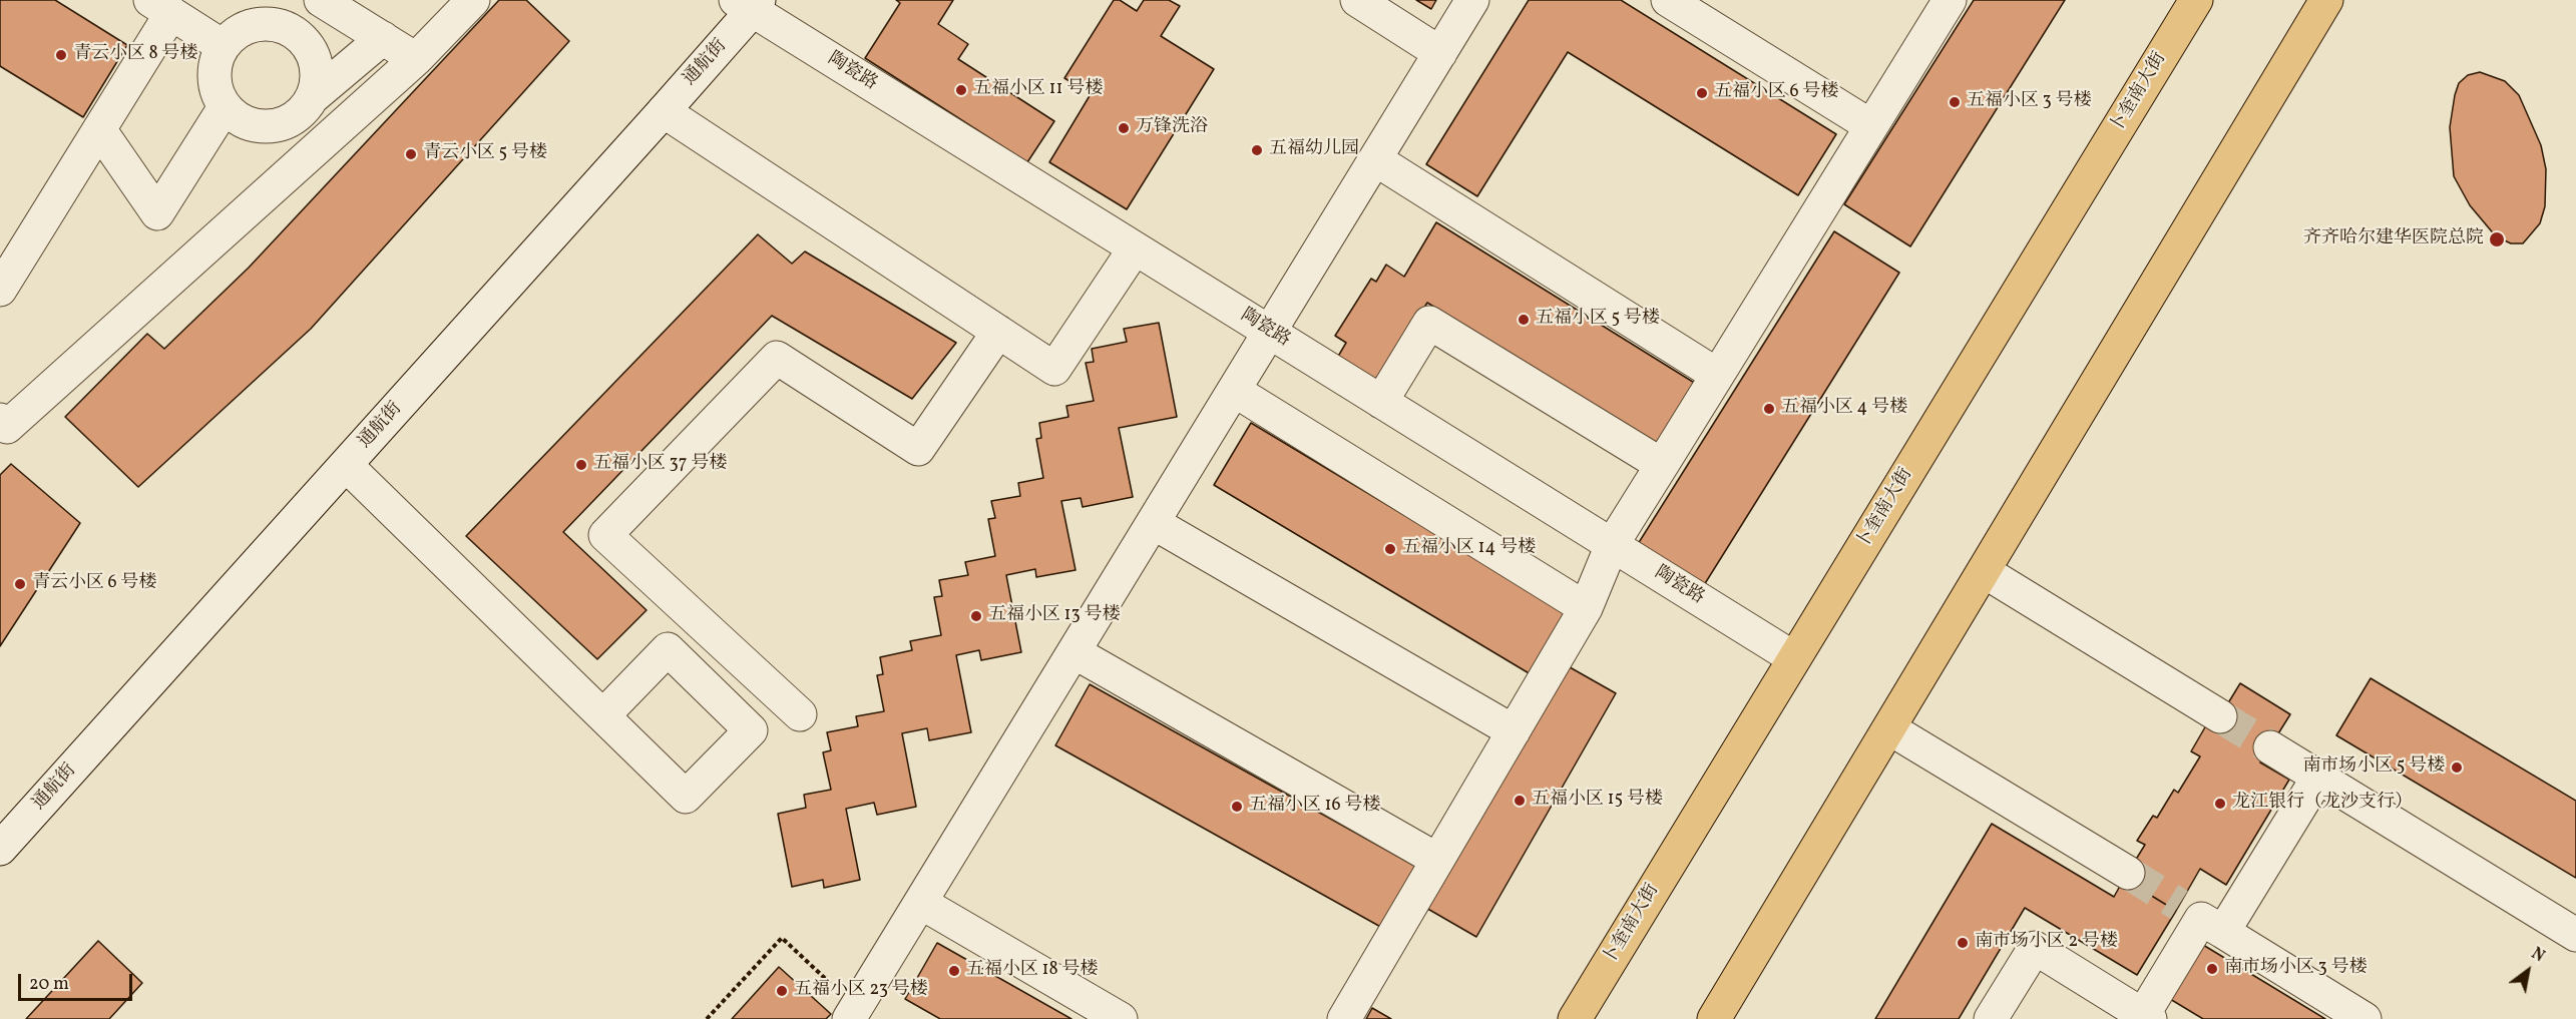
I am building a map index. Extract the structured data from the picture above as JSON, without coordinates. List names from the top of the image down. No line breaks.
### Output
{"streets":{"main road":["卜奎南大街"],"street":["通航街","陶瓷路"]},"crossings":[["通航街","陶瓷路"],["陶瓷路","卜奎南大街"]],"places":["青云小区 8 号楼","五福小区 11 号楼","五福小区 6 号楼","五福小区 3 号楼","万锋洗浴","五福幼儿园","青云小区 5 号楼","齐齐哈尔建华医院总院","五福小区 5 号楼","五福小区 4 号楼","五福小区 37 号楼","五福小区 14 号楼","青云小区 6 号楼","五福小区 13 号楼","南市场小区 5 号楼","五福小区 15 号楼","龙江银行（龙沙支行）","五福小区 16 号楼","南市场小区 2 号楼","南市场小区 3 号楼","五福小区 18 号楼","五福小区 23 号楼"],"scale_bar":"20 m","north":"top right"}
